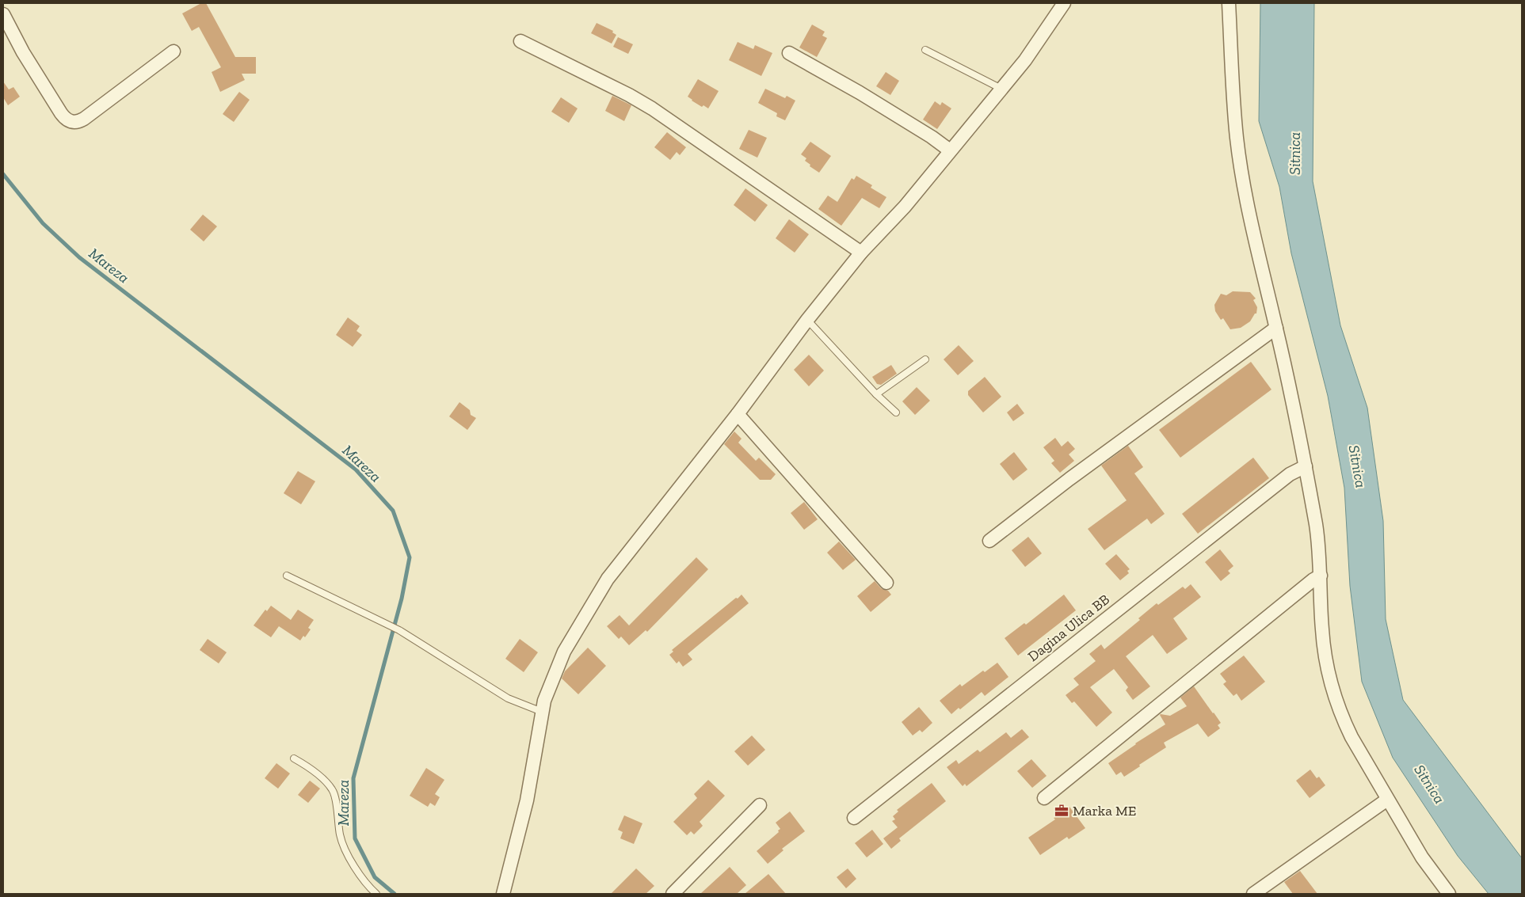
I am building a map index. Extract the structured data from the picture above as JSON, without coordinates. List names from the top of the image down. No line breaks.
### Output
{"streets":{"street":["Dagina Ulica BB"]},"water":["Sitnica","Mareza"],"places":{"office":["Marka ME"]}}
